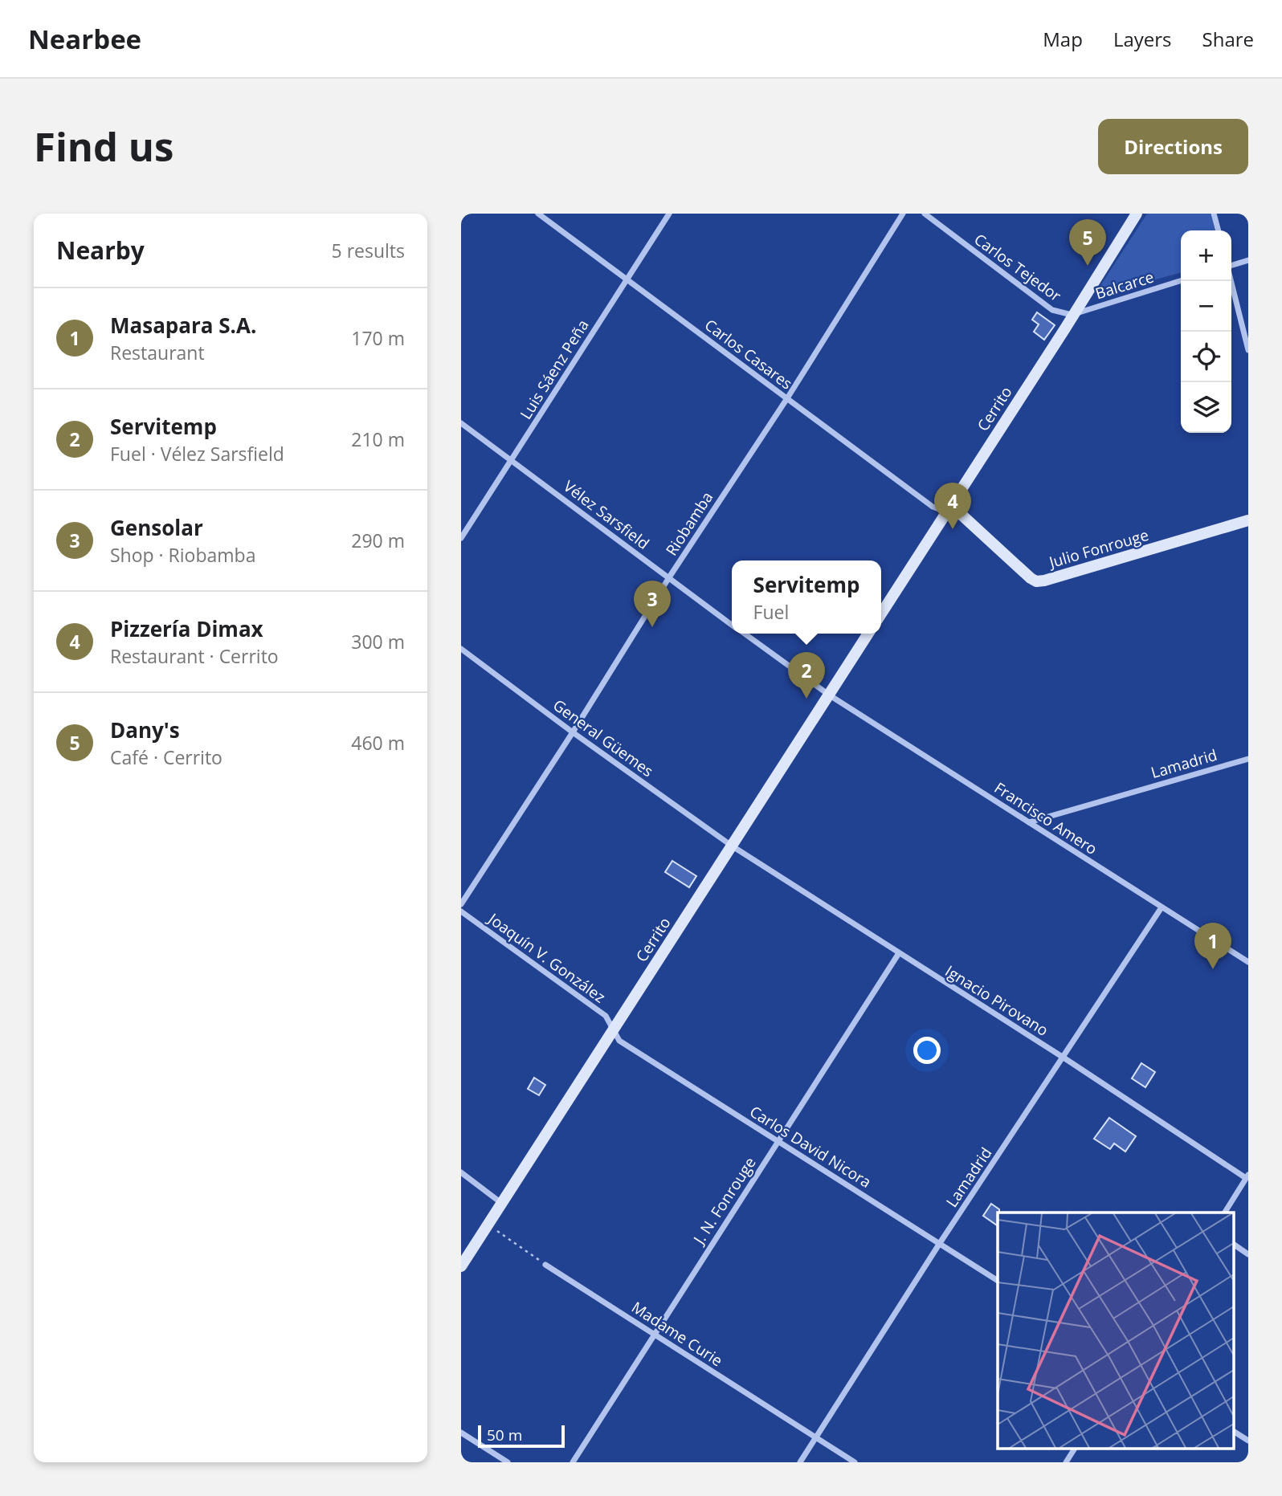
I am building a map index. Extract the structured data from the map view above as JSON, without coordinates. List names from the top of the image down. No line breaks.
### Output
{"streets":{"main road":["Cerrito","Julio Fonrouge"],"street":["Carlos Tejedor","Balcarce","Carlos Casares","Luis Sáenz Peña","Vélez Sarsfield","Riobamba","General Güemes","Lamadrid","Francisco Amero","Joaquín V. González","Ignacio Pirovano","Carlos David Nicora","J. N. Fonrouge","Madame Curie"]},"crossings":[["Carlos Tejedor","Balcarce"],["Carlos Tejedor","Cerrito"],["Balcarce","Cerrito"],["Carlos Casares","Luis Sáenz Peña"],["Carlos Casares","Cerrito"],["Carlos Casares","Riobamba"],["Carlos Casares","Julio Fonrouge"],["Luis Sáenz Peña","Vélez Sarsfield"],["Cerrito","Vélez Sarsfield"],["Cerrito","Julio Fonrouge"],["Cerrito","General Güemes"],["Cerrito","Francisco Amero"],["Cerrito","Joaquín V. González"],["Cerrito","Ignacio Pirovano"],["Cerrito","Carlos David Nicora"],["Vélez Sarsfield","Riobamba"],["Vélez Sarsfield","Francisco Amero"],["Riobamba","General Güemes"],["General Güemes","Ignacio Pirovano"],["Lamadrid","Francisco Amero"],["Lamadrid","Ignacio Pirovano"],["Lamadrid","Carlos David Nicora"],["Lamadrid","Madame Curie"],["Joaquín V. González","Carlos David Nicora"],["Ignacio Pirovano","J. N. Fonrouge"],["Carlos David Nicora","J. N. Fonrouge"],["J. N. Fonrouge","Madame Curie"]],"scale_bar":"50 m","page":{"header":"Nearbee","nav":["Map","Layers","Share"],"buttons":"Directions","title":"Find us","heading":["Nearby","5 results"],"pins":["5","4","3","2","1"],"map_buttons":["+","−"],"list":[{"mark":"1","name":"Masapara S.A.","note":"Restaurant","value":"170 m"},{"mark":"2","name":"Servitemp","note":"Fuel · Vélez Sarsfield","value":"210 m"},{"mark":"3","name":"Gensolar","note":"Shop · Riobamba","value":"290 m"},{"mark":"4","name":"Pizzería Dimax","note":"Restaurant · Cerrito","value":"300 m"},{"mark":"5","name":"Dany's","note":"Café · Cerrito","value":"460 m"}],"popup":["Servitemp","Fuel"],"scale":"50 m"}}
